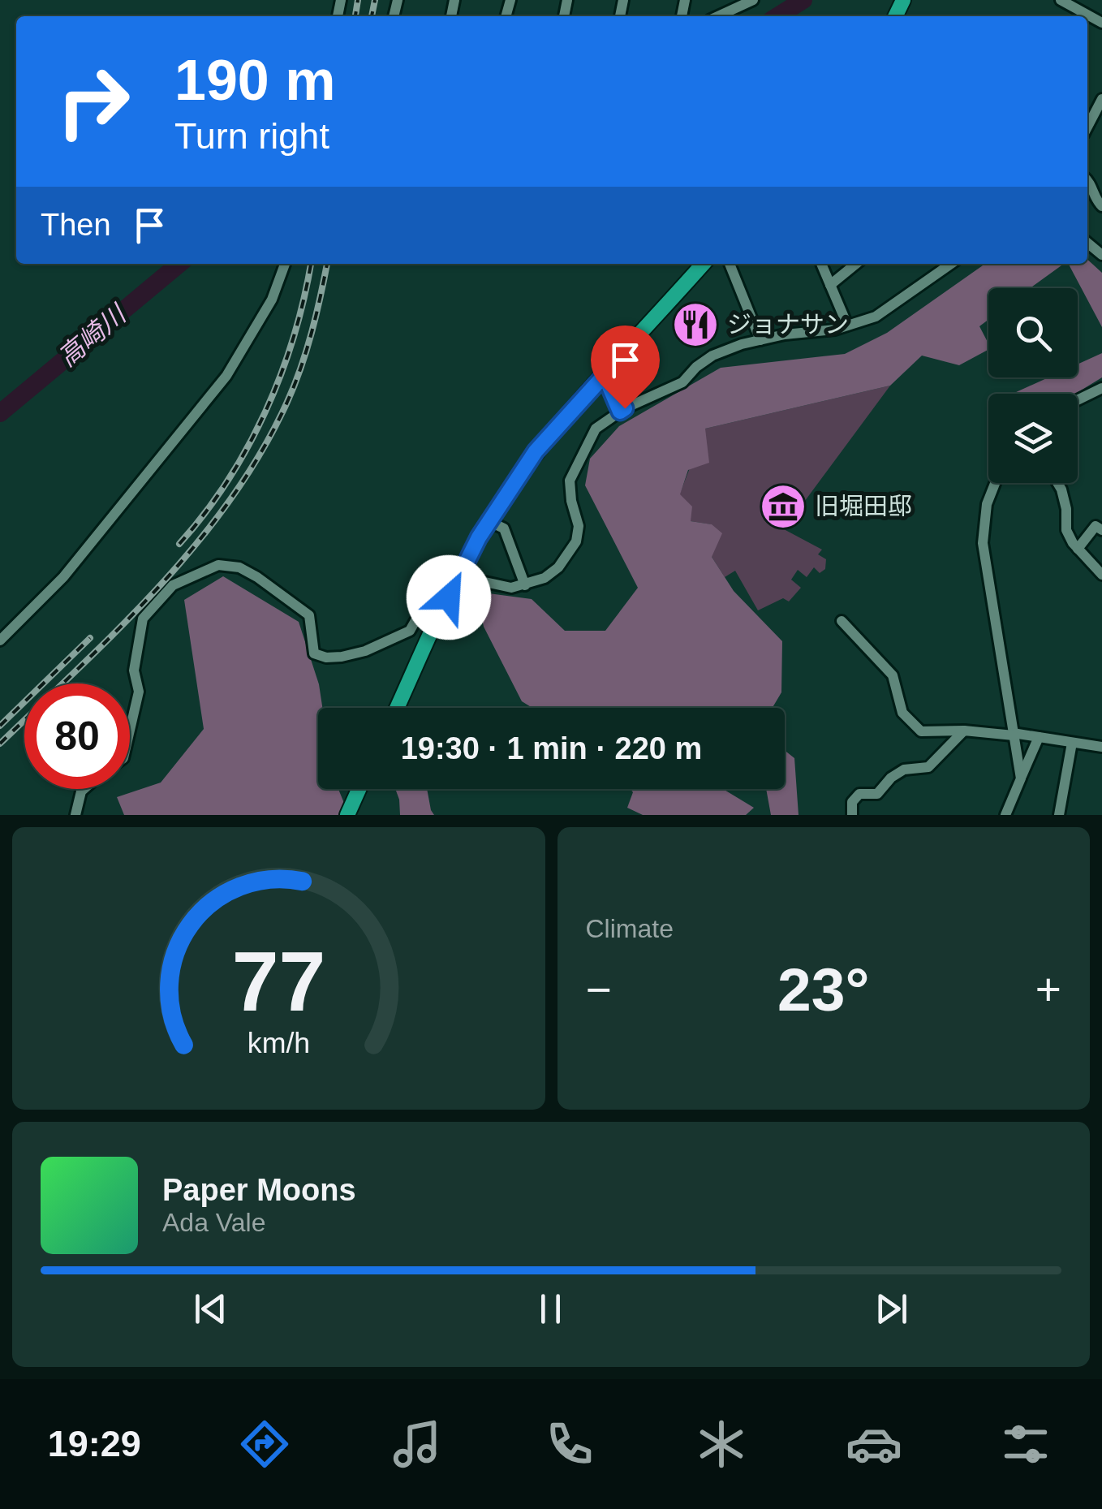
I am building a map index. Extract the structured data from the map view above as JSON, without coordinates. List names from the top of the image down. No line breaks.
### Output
{"water":["高崎川"],"places":{"restaurant":["ジョナサン"],"museum":["旧堀田邸"]},"page":{"turn":["190 m","Turn right"],"then":"Then","limit":"80","trip":"19:30 · 1 min · 220 m","tile":"Climate","heat":["−","23°","+"],"song":["Paper Moons","Ada Vale"],"tabs":"19:29","gauge":["77","km/h"]}}
